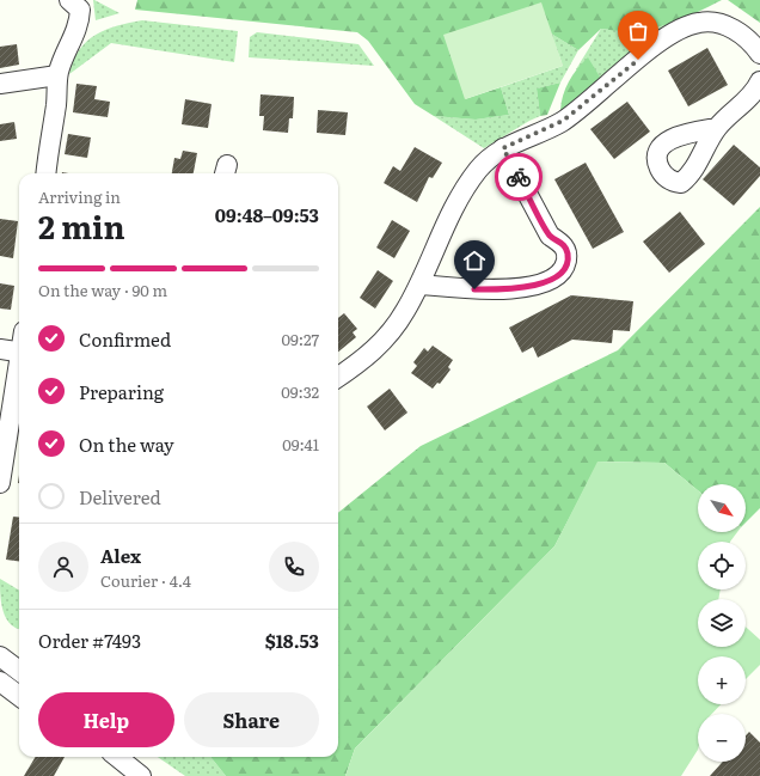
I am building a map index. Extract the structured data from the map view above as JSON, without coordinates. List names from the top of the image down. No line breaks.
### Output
{"north":"bottom right","page":{"heading":["2 min","Arriving in","09:48–09:53"],"panel":["Alex","Courier · 4.4","Order #7493","$18.53"],"bar":"On the way · 90 m","list":[["Confirmed","09:27"],["Preparing","09:32"],["On the way","09:41"],"Delivered"],"map_buttons":["+","−"],"buttons":["Help","Share"]}}
